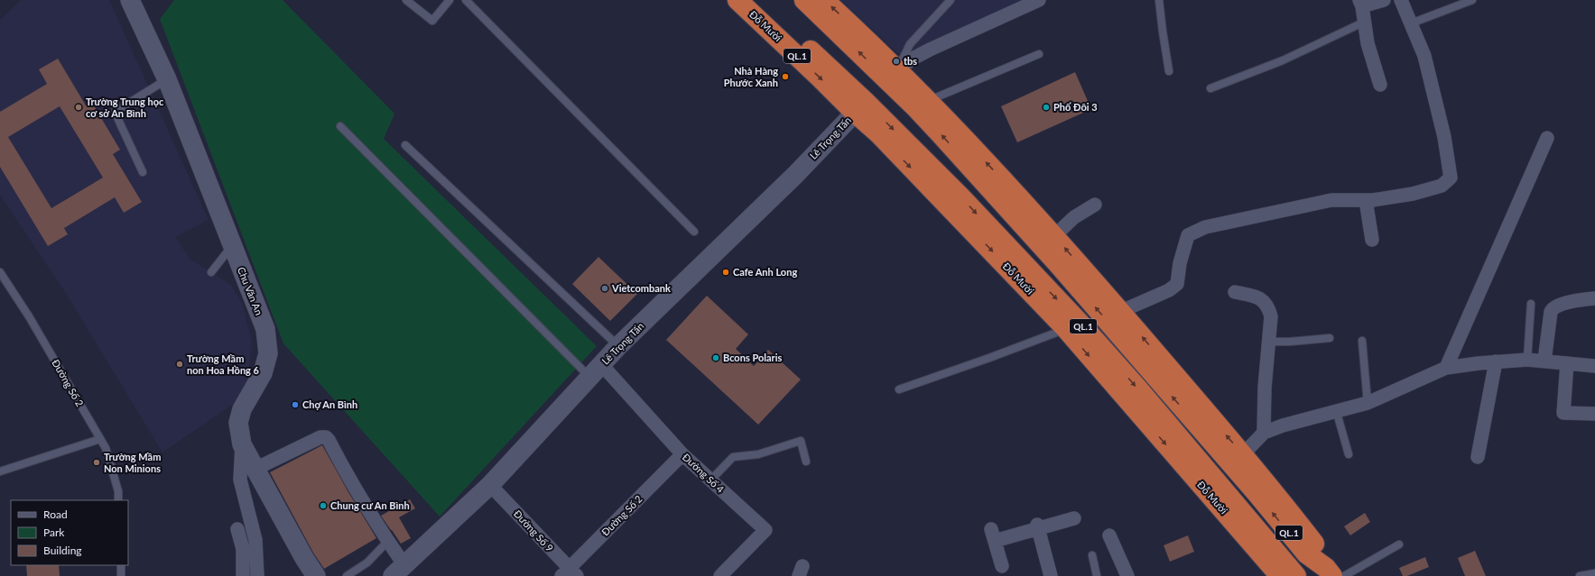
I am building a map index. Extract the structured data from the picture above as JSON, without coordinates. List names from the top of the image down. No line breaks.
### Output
{"streets":{"highway":["Đỗ Mười","QL.1"],"street":["Lê Trọng Tấn","Chu Văn An","Đường Số 2","Đường Số 4","Đường Số 9"]},"crossings":[["Đỗ Mười","Lê Trọng Tấn"],["Lê Trọng Tấn","Đường Số 4"],["Lê Trọng Tấn","Đường Số 9"],["Đường Số 2","Đường Số 4"],["Đường Số 2","Đường Số 9"]],"places":["tbs","Nhà Hàng Phước Xanh","Trường Trung học cơ sở An Bình","Phố Đôi 3","Cafe Anh Long","Vietcombank","Bcons Polaris","Trường Mầm non Hoa Hồng 6","Chợ An Bình","Trường Mầm Non Minions","Chung cư An Bình"],"legend":["Road","Park","Building"]}
